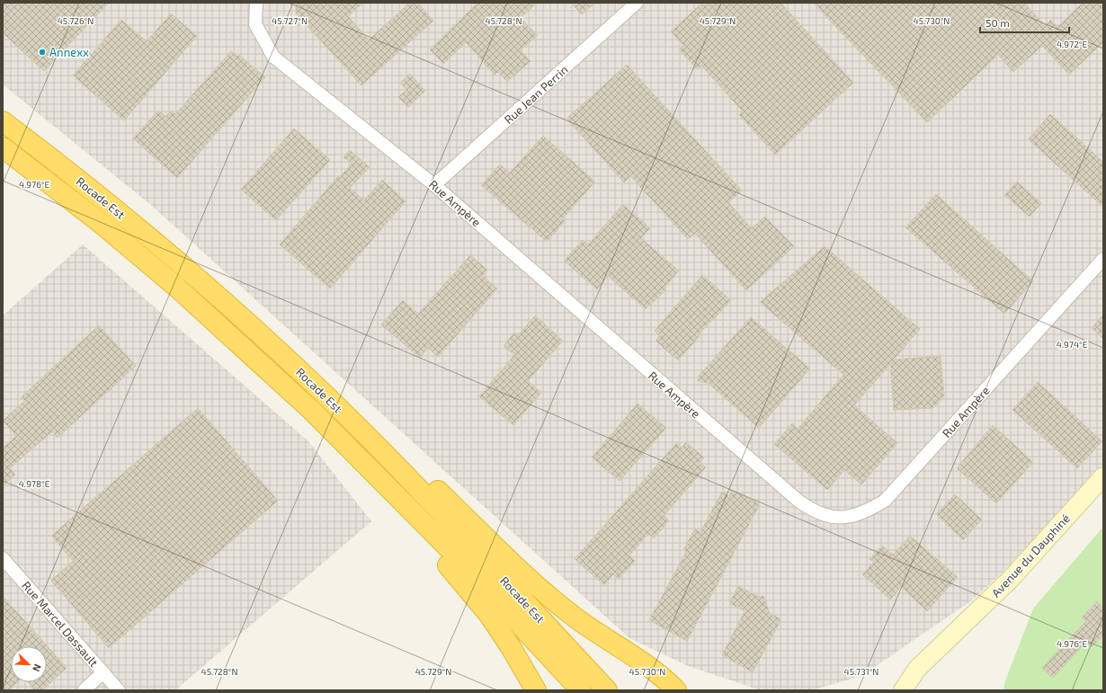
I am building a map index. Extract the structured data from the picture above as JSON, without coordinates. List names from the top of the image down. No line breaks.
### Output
{"streets":{"highway":["Rocade Est"],"main road":["Avenue du Dauphiné"],"street":["Rue Jean Perrin","Rue Ampère","Rue Marcel Dassault"]},"crossings":[["Rue Jean Perrin","Rue Ampère"]],"places":["Annexx"],"scale_bar":"50 m","north":"bottom right","coordinates":["45.726°N","45.727°N","45.728°N","45.729°N","45.730°N","4.972°E","4.976°E","4.974°E","4.978°E","45.731°N"]}
